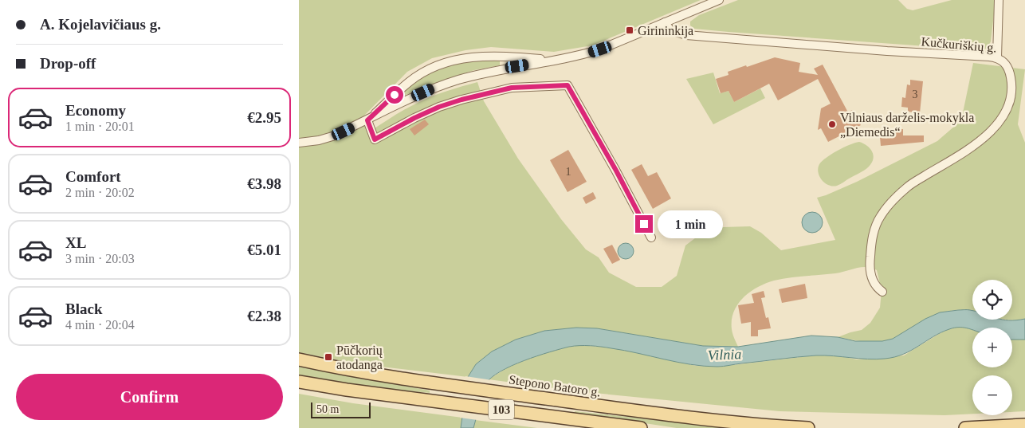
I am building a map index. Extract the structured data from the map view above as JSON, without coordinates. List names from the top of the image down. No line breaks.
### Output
{"streets":{"main road":["Stepono Batoro g.","103"],"street":["Kučkuriškių g."]},"water":["Vilnia"],"places":{"transit":["Girininkija","Pūčkorių atodanga"],"other":["Vilniaus darželis-mokykla „Diemedis“"]},"house_numbers":["3","1"],"scale_bar":"50 m","page":{"banner":["A. Kojelavičiaus g.","Drop-off"],"list":[{"name":"Economy","note":"1 min · 20:01","value":"€2.95"},{"name":"Comfort","note":"2 min · 20:02","value":"€3.98"},{"name":"XL","note":"3 min · 20:03","value":"€5.01"},{"name":"Black","note":"4 min · 20:04","value":"€2.38"}],"bubble":"1 min","map_buttons":["+","−"],"buttons":"Confirm","scale":"50 m"}}
